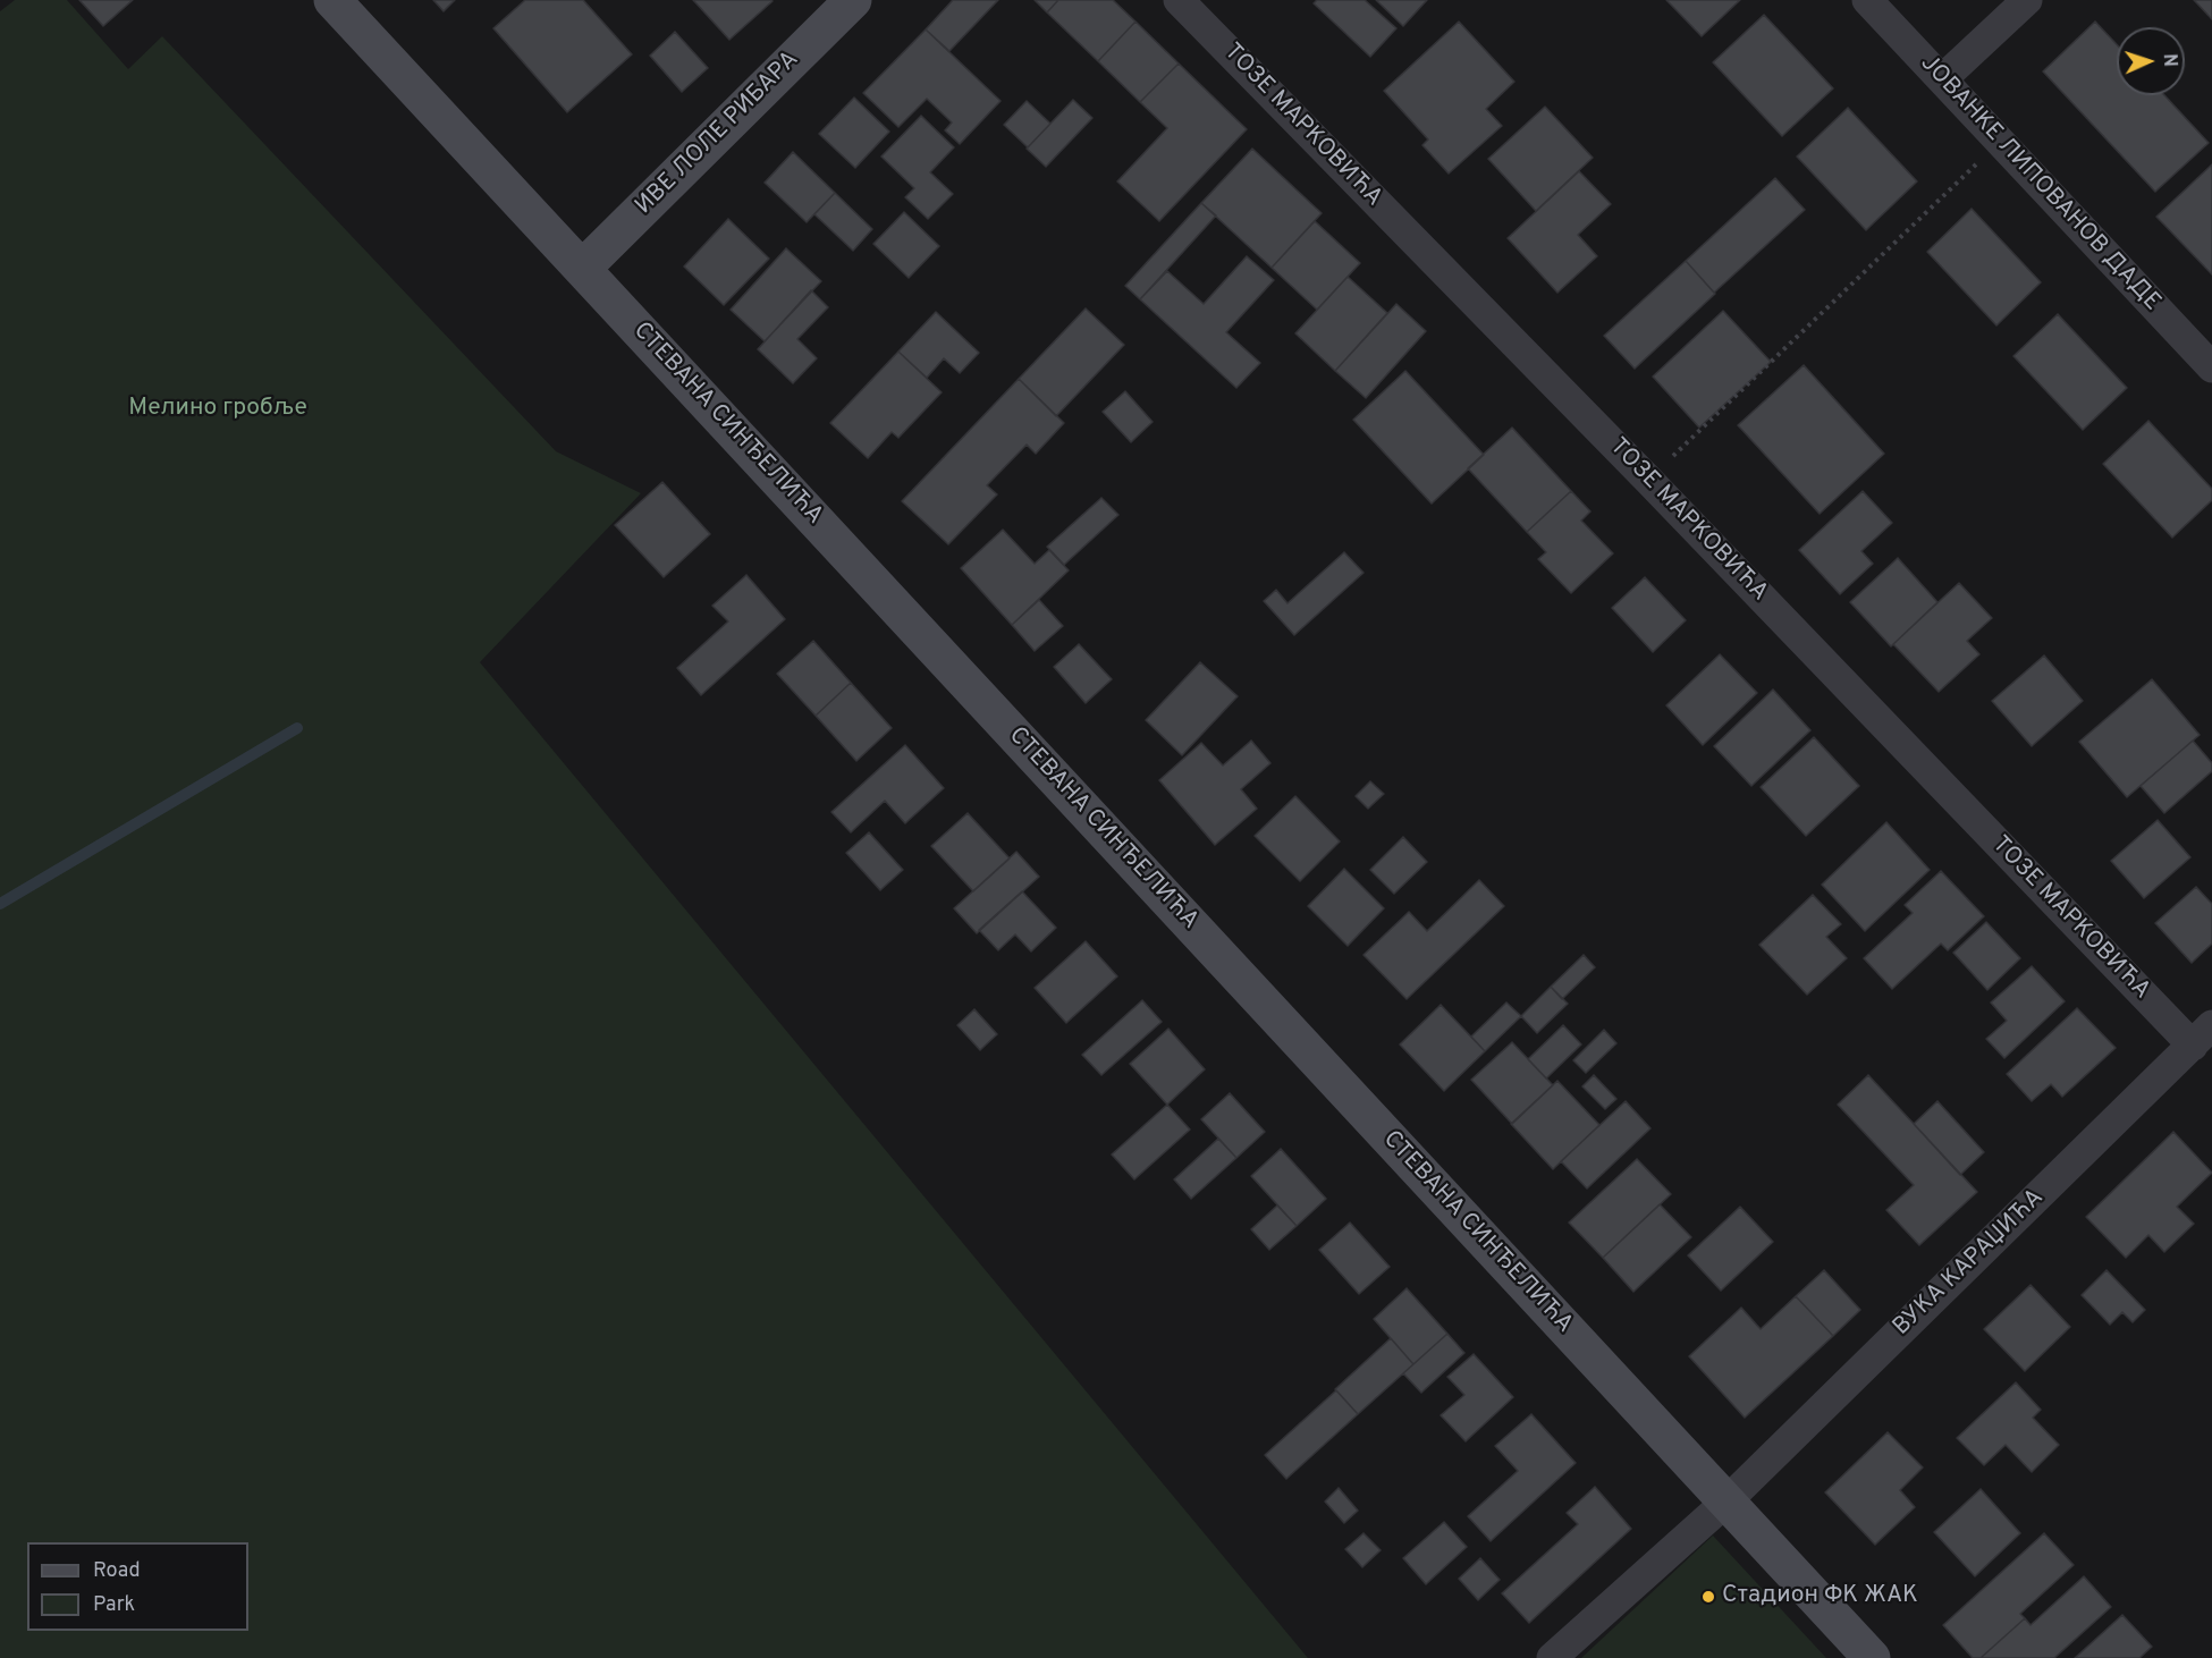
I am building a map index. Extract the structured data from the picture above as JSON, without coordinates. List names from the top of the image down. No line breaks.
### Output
{"streets":{"street":["ТОЗЕ МАРКОВИЋА","ИВЕ ЛОЛЕ РИБАРА","ЈОВАНКЕ ЛИПОВАНОВ ДАДЕ","СТЕВАНА СИНЂЕЛИЋА","ВУКА КАРАЏИЋА"]},"crossings":[["ТОЗЕ МАРКОВИЋА","ВУКА КАРАЏИЋА"],["ИВЕ ЛОЛЕ РИБАРА","СТЕВАНА СИНЂЕЛИЋА"],["СТЕВАНА СИНЂЕЛИЋА","ВУКА КАРАЏИЋА"]],"parks":["Мелино гробље"],"places":["Стадион ФК ЖАК"],"legend":["Road","Park"],"north":"right"}
